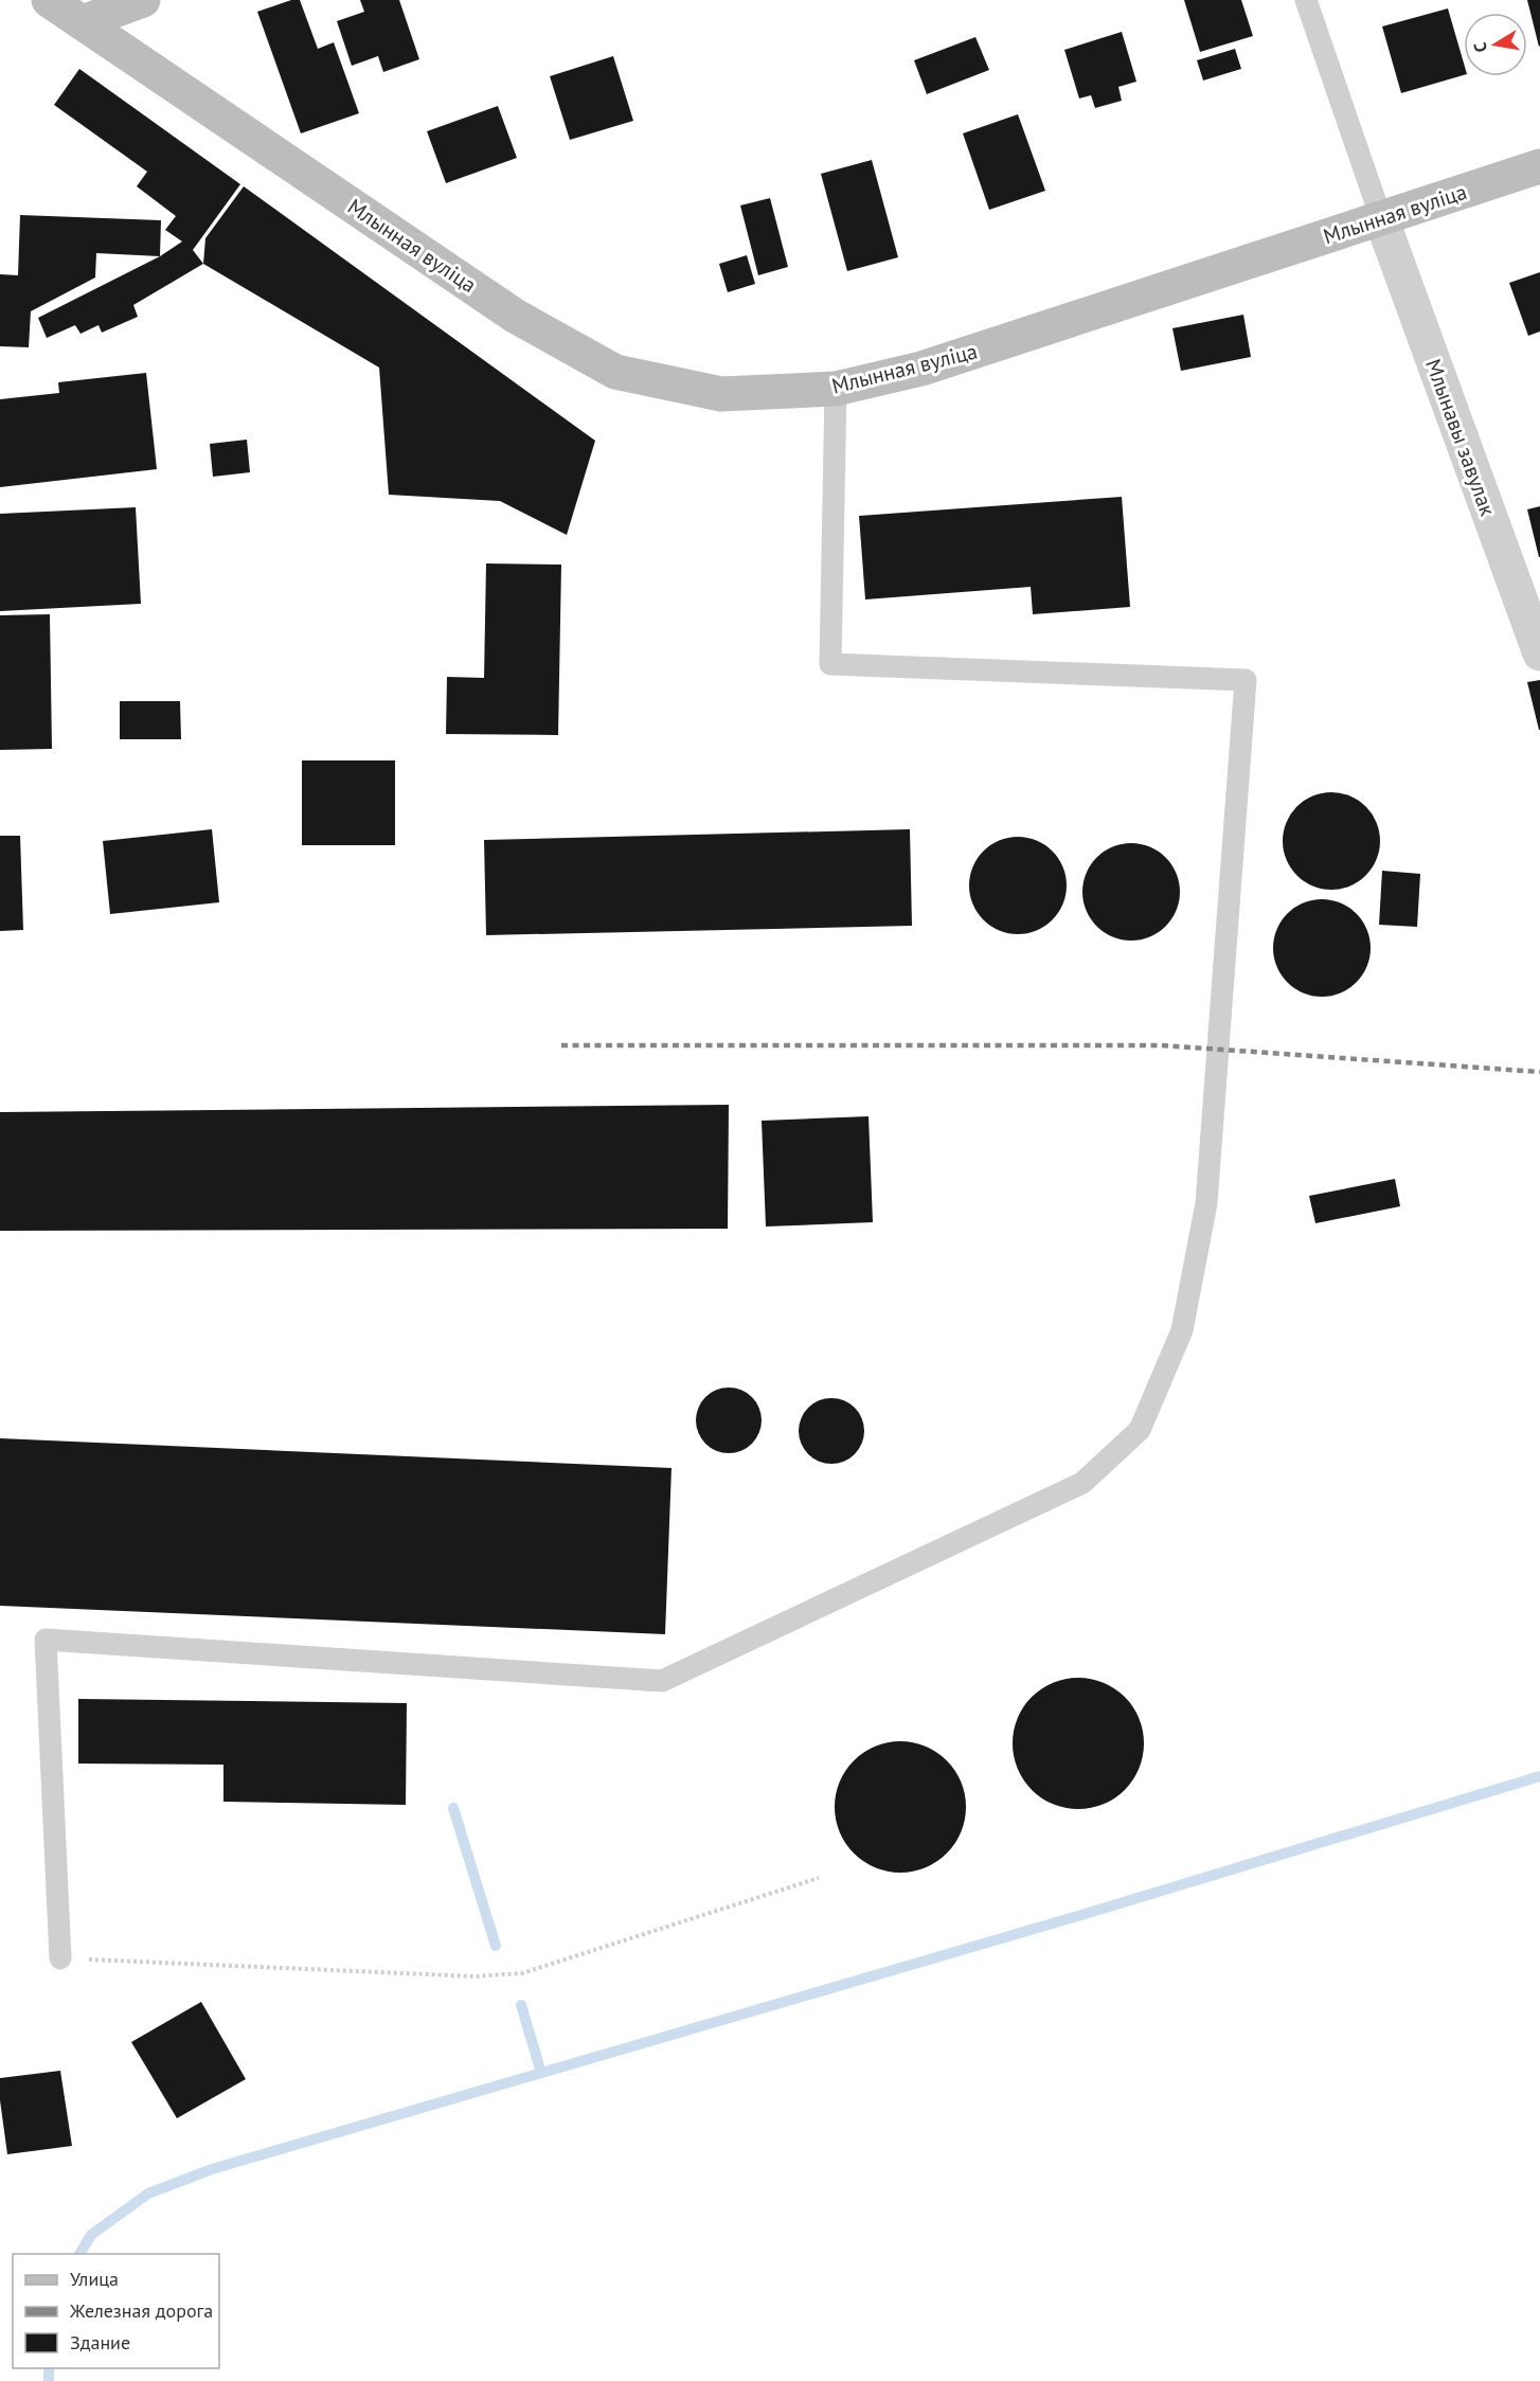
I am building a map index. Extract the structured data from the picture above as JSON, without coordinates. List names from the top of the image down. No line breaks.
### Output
{"streets":{"street":["Млынная вуліца","Млынавы завулак"]},"crossings":[["Млынная вуліца","Млынавы завулак"]],"legend":["Улица","Железная дорога","Здание"],"north":"left"}
